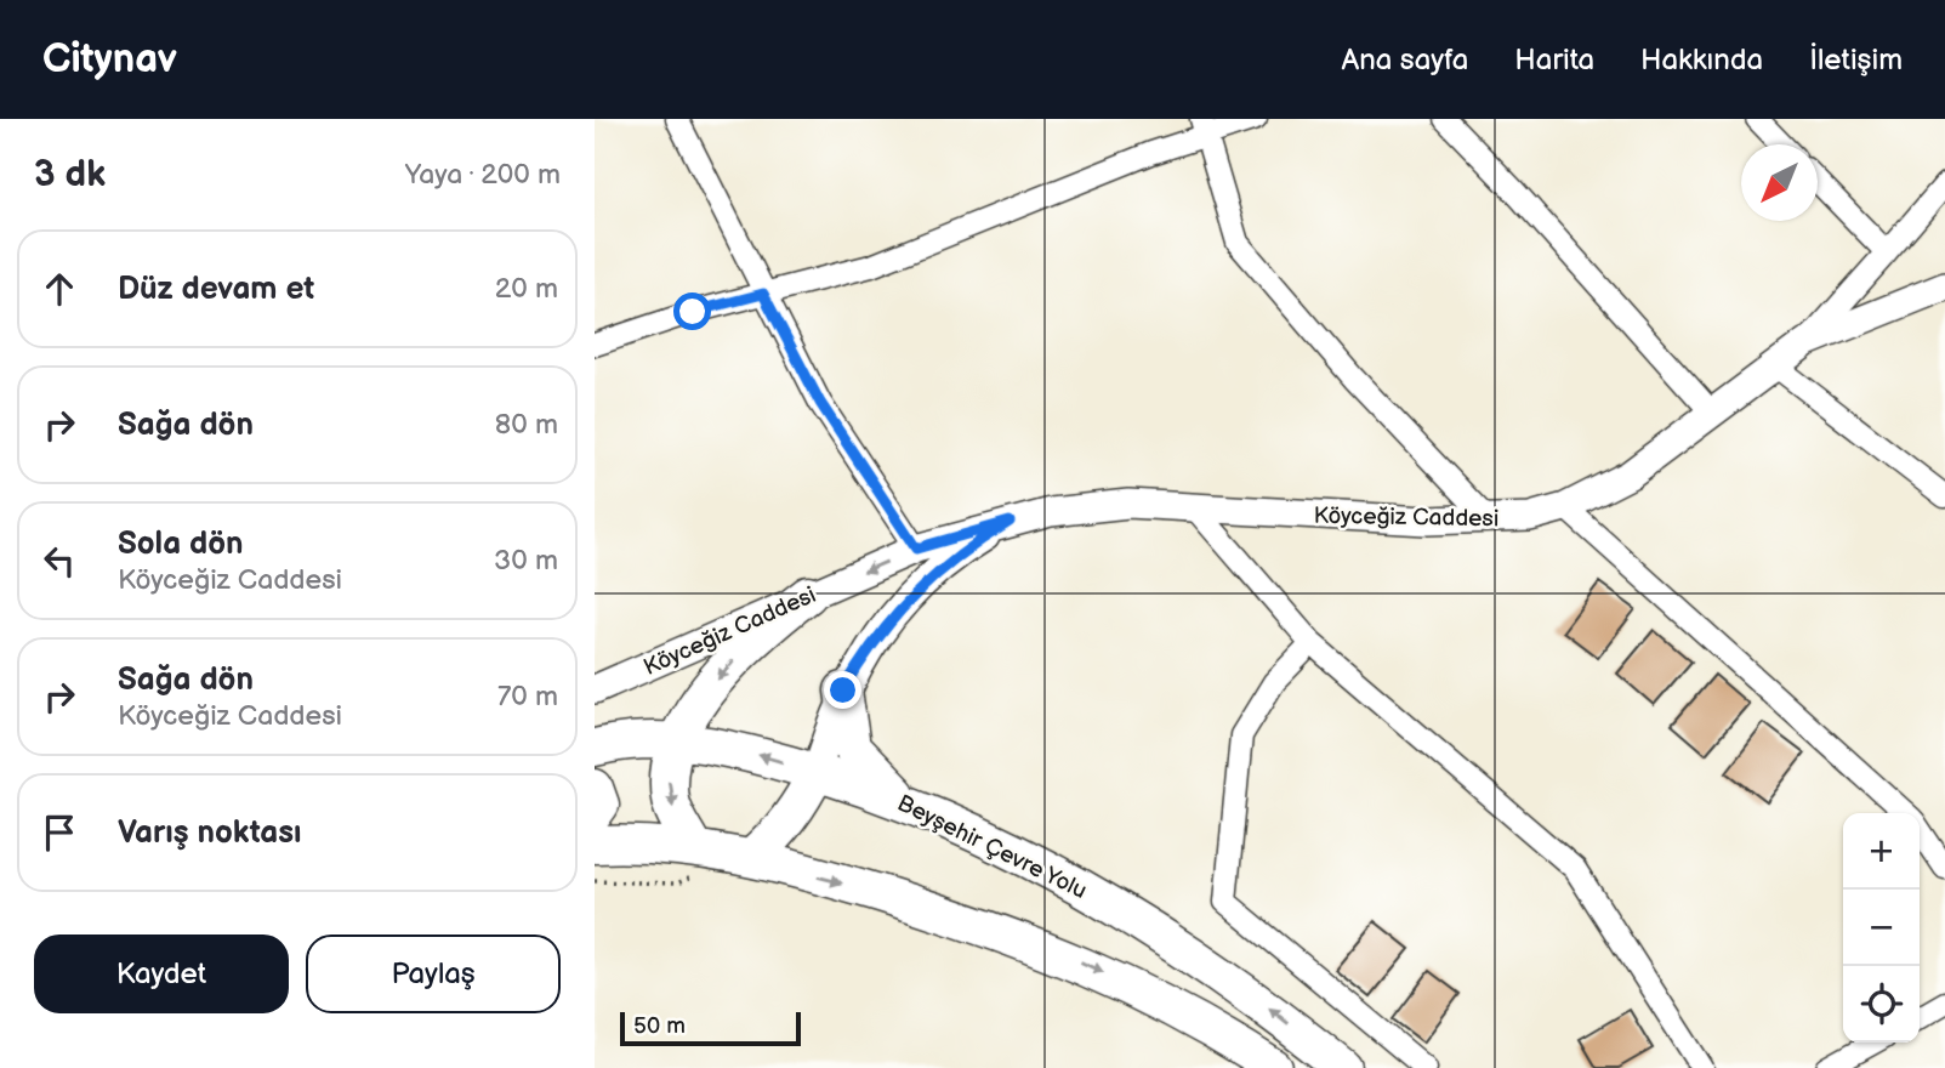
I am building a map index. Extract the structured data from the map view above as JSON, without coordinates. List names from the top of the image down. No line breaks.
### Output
{"streets":{"highway":["Beyşehir Çevre Yolu"],"street":["Köyceğiz Caddesi"]},"crossings":[["Köyceğiz Caddesi","Beyşehir Çevre Yolu"]],"scale_bar":"50 m","north":"bottom left","page":{"header":"Citynav","nav":["Ana sayfa","Harita","Hakkında","İletişim"],"heading":["3 dk","Yaya · 200 m"],"list":[["Düz devam et","20 m"],["Sağa dön","80 m"],["Sola dön","Köyceğiz Caddesi","30 m"],["Sağa dön","Köyceğiz Caddesi","70 m"],"Varış noktası"],"map_buttons":["+","−"],"buttons":["Kaydet","Paylaş"],"scale":"50 m"}}
